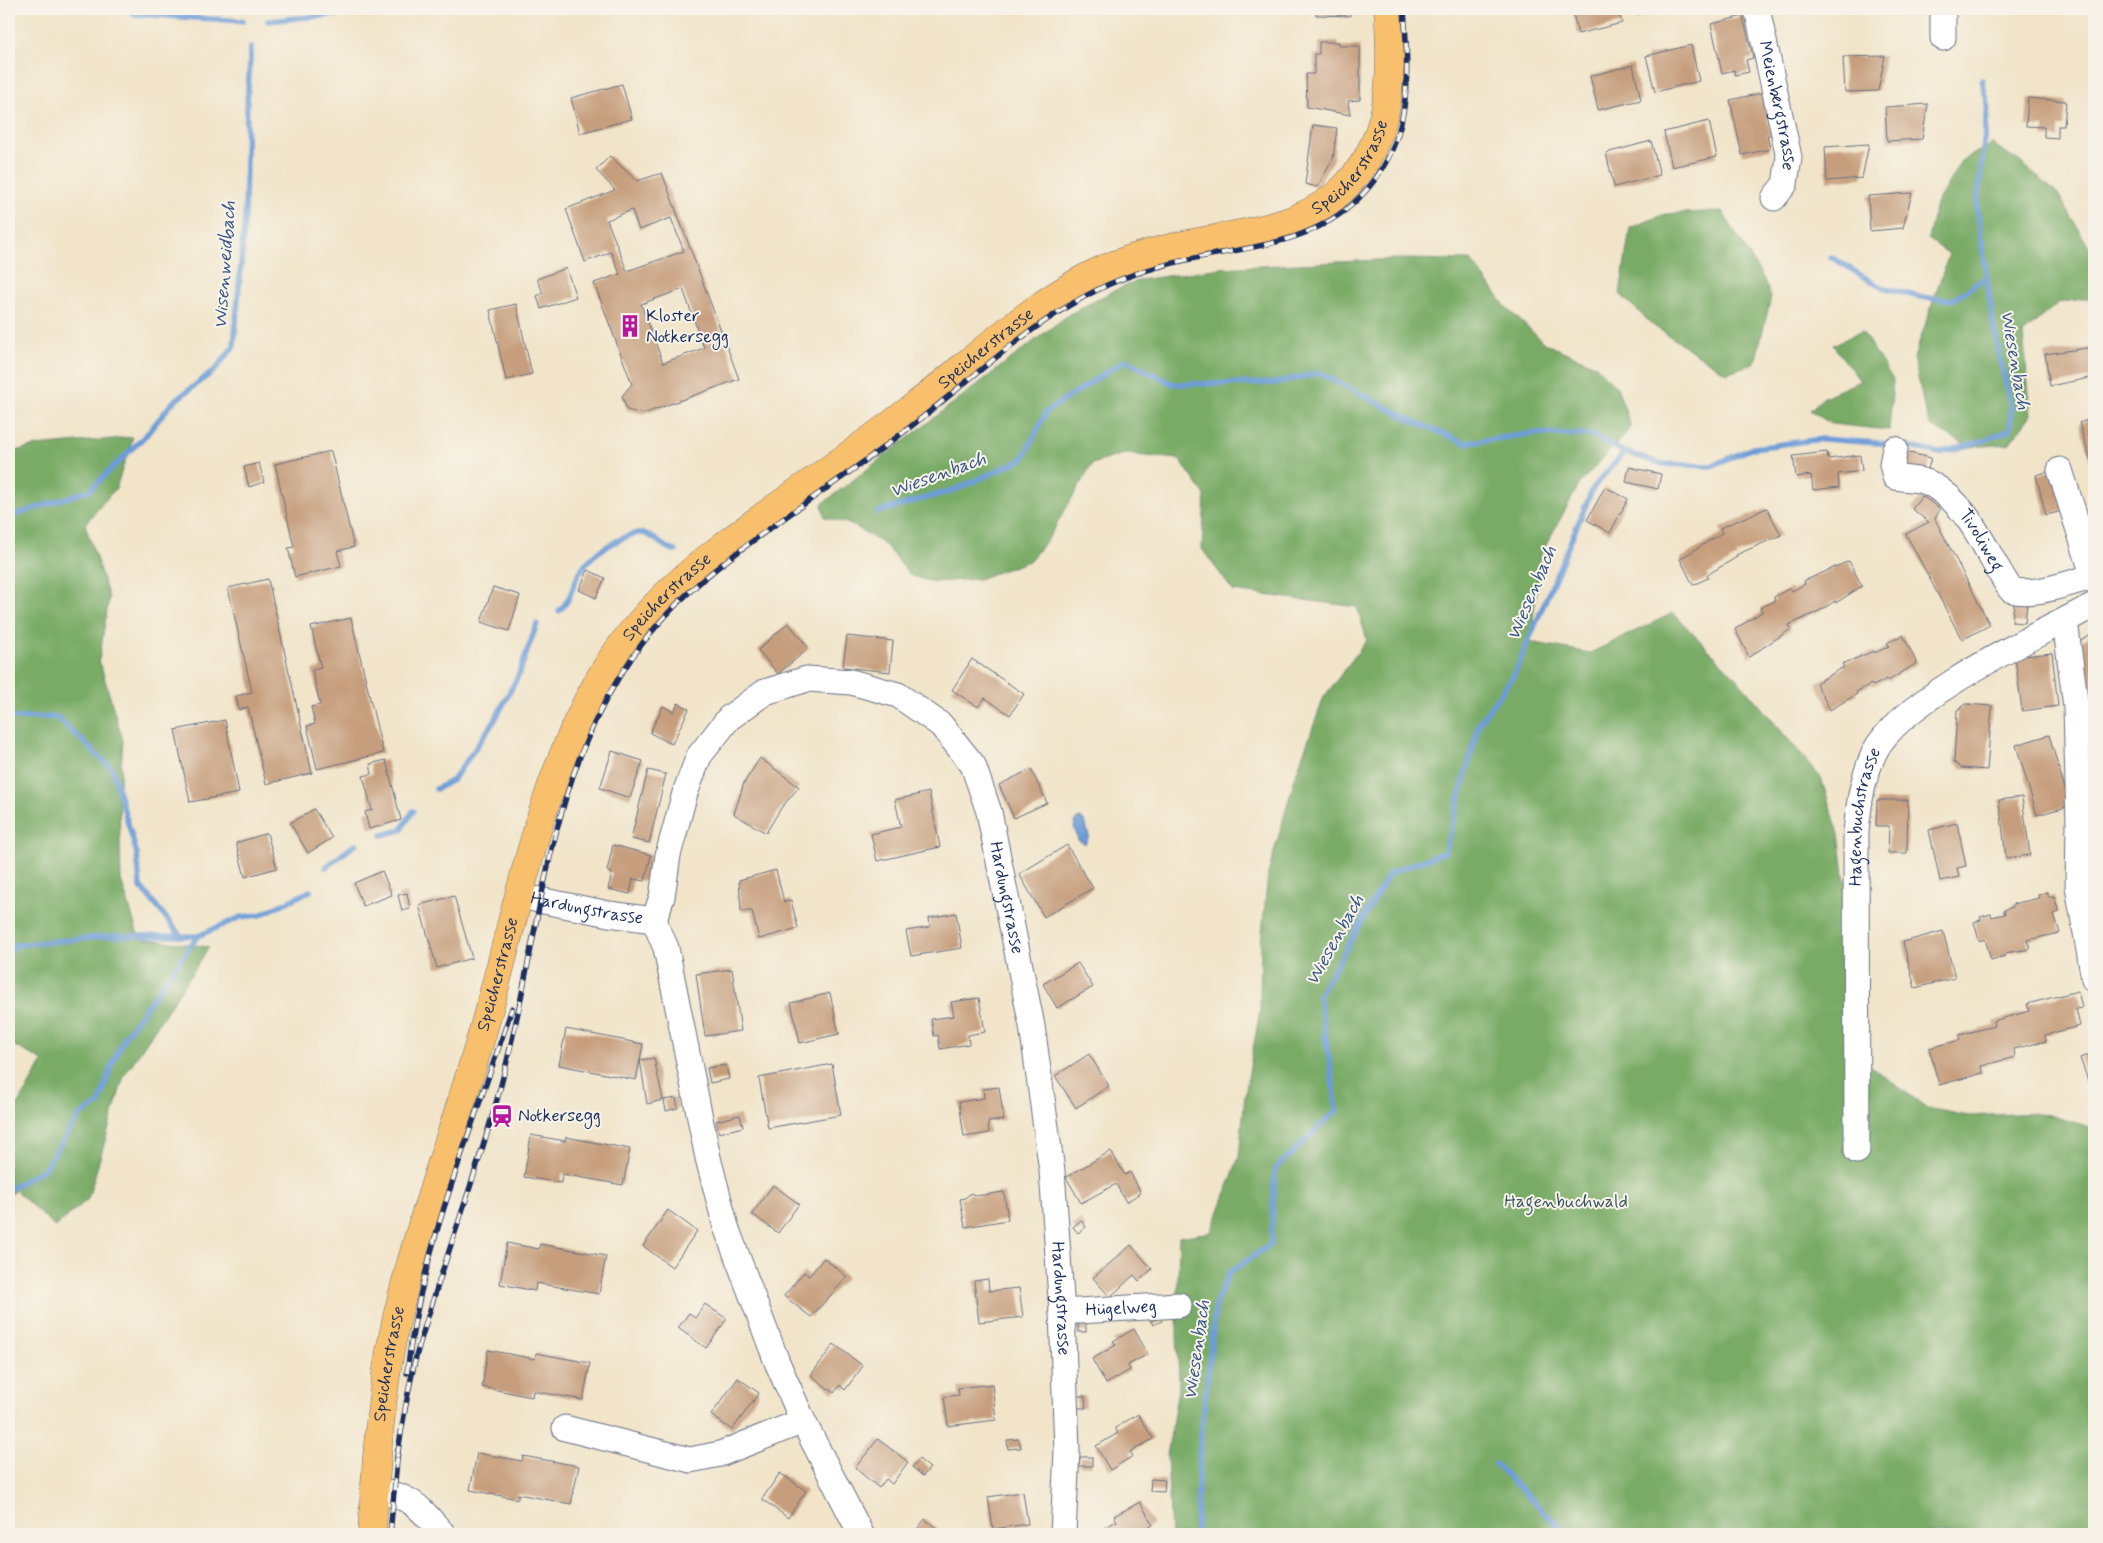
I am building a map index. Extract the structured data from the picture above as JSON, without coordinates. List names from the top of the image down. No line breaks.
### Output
{"streets":{"main road":["Speicherstrasse"],"street":["Meienbergstrasse","Tivoliweg","Hagenbuchstrasse","Hardungstrasse","Hügelweg"]},"crossings":[["Speicherstrasse","Hardungstrasse"],["Hardungstrasse","Hügelweg"]],"water":["Wisenweidbach","Wiesenbach"],"parks":["Hagenbuchwald"],"places":{"building":["Kloster Notkersegg"],"station":["Notkersegg"]}}
